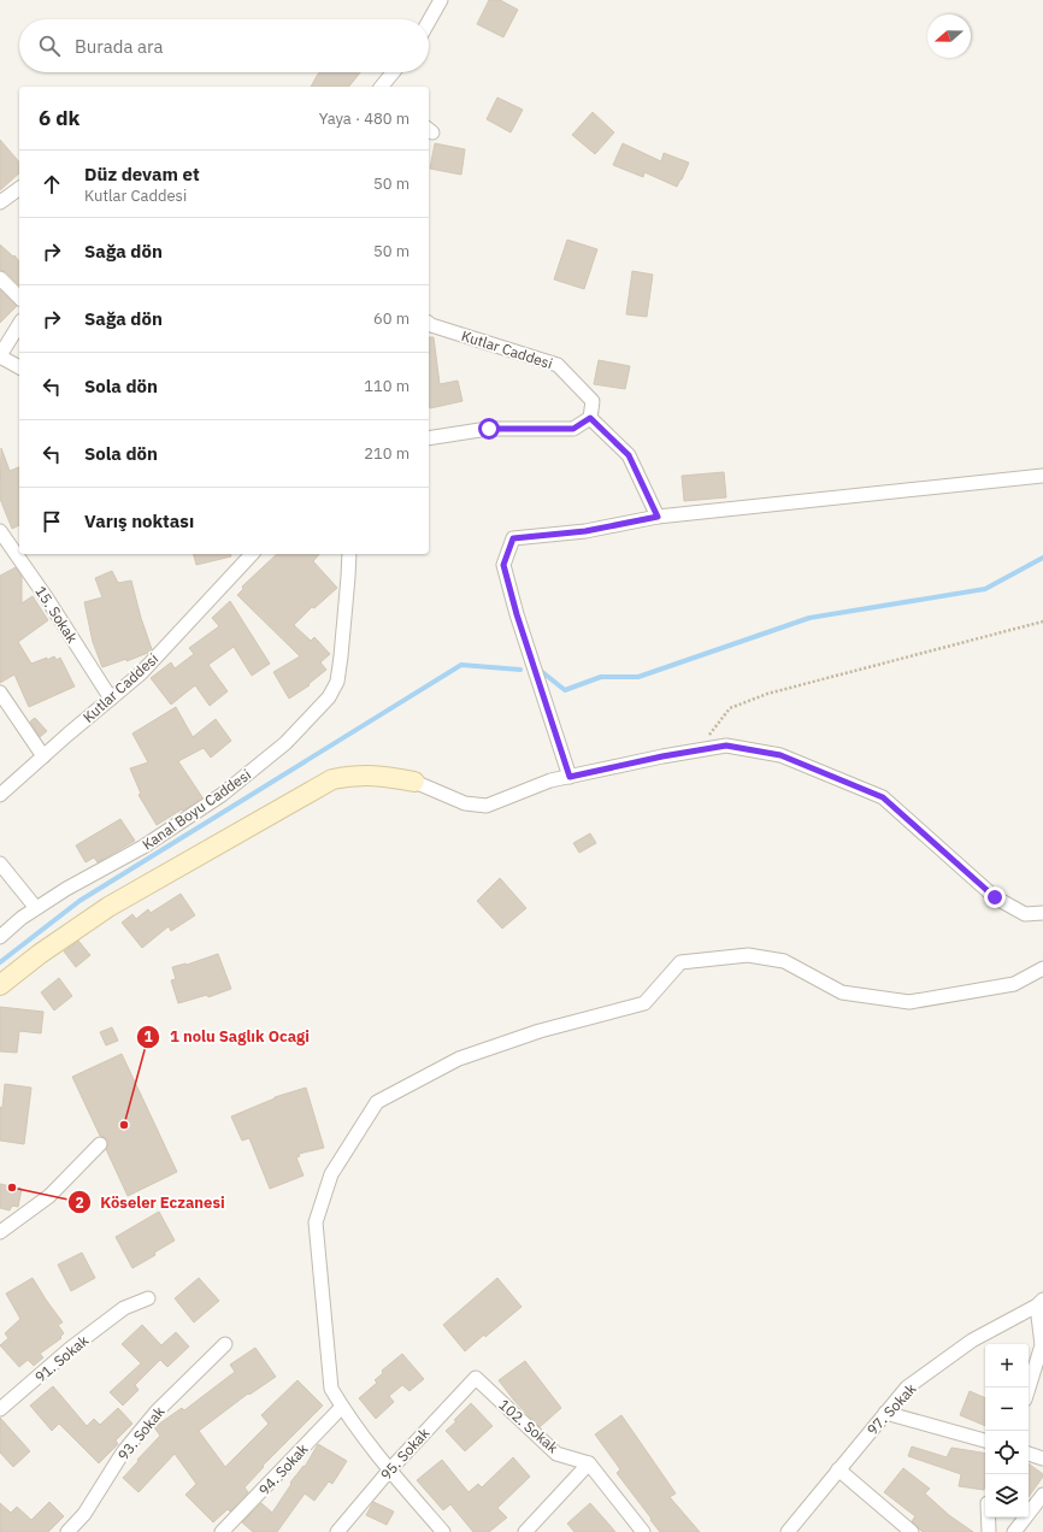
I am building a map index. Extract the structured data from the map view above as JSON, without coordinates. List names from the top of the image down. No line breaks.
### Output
{"streets":{"street":["Kutlar Caddesi","15. Sokak","Kanal Boyu Caddesi","91. Sokak","97. Sokak","102. Sokak","93. Sokak","95. Sokak","94. Sokak"]},"crossings":[["Kutlar Caddesi","15. Sokak"],["102. Sokak","95. Sokak"]],"places":["1 nolu Saglık Ocagi","Köseler Eczanesi"],"north":"left","page":{"search":"Burada ara","heading":["6 dk","Yaya · 480 m"],"list":[["Düz devam et","Kutlar Caddesi","50 m"],["Sağa dön","50 m"],["Sağa dön","60 m"],["Sola dön","110 m"],["Sola dön","210 m"],"Varış noktası"],"map_buttons":["+","−"]}}
